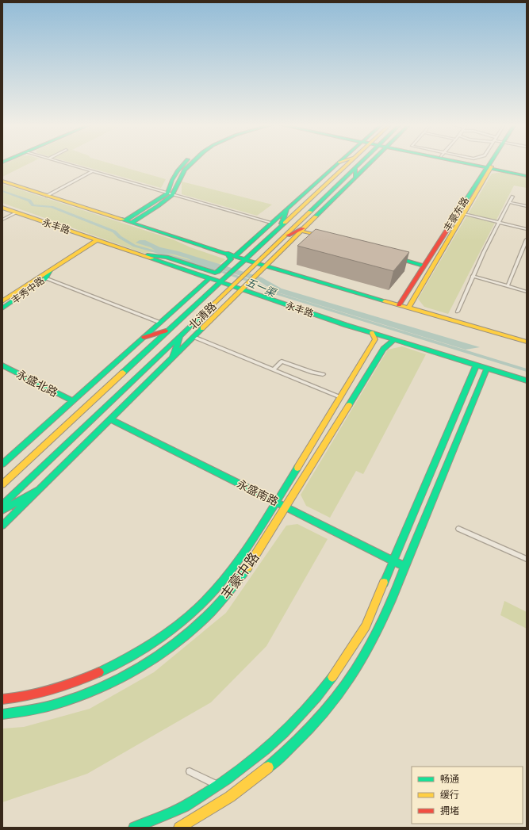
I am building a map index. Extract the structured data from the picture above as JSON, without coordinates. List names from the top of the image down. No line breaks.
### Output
{"streets":{"street":["丰豪东路","永丰路","丰秀中路","北清路","永盛北路","永盛南路","丰豪中路"]},"crossings":[["永丰路","丰秀中路"],["永丰路","北清路"],["永丰路","丰豪中路"],["北清路","永盛北路"],["北清路","永盛南路"],["永盛南路","丰豪中路"]],"water":["五一渠"],"legend":["畅通","缓行","拥堵"]}
